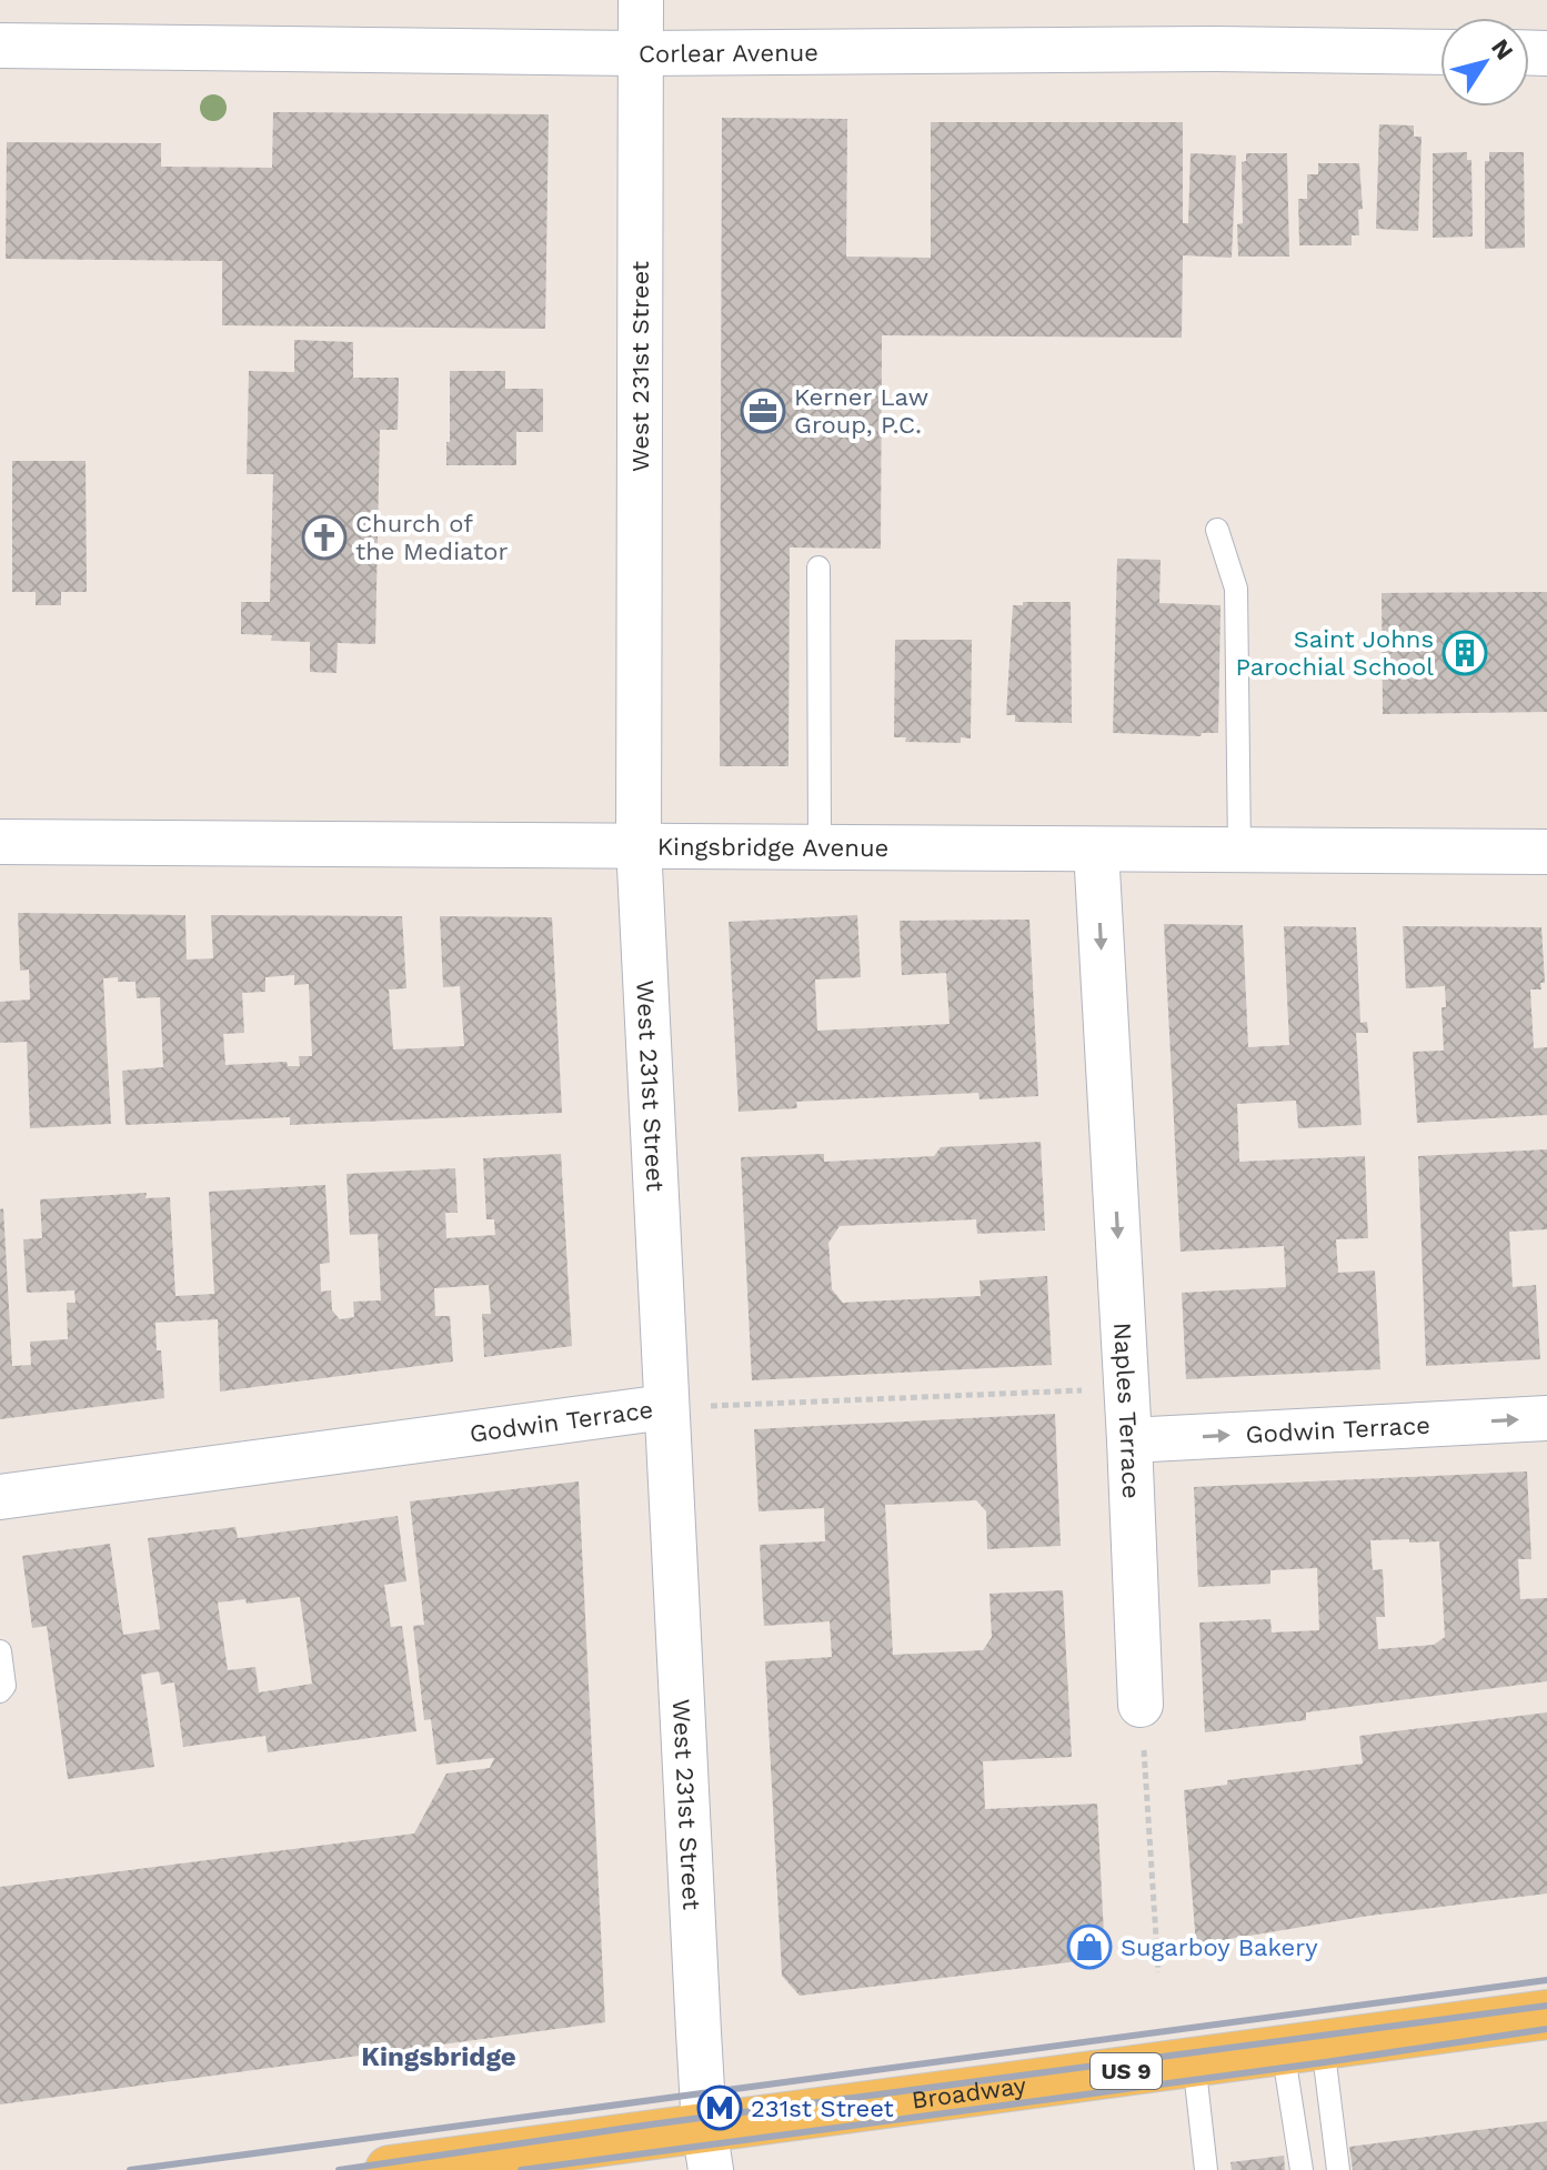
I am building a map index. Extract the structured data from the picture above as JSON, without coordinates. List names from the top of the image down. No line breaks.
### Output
{"streets":{"main road":["US 9","Broadway"],"street":["Corlear Avenue","West 231st Street","Kingsbridge Avenue","Naples Terrace","Godwin Terrace"]},"crossings":[["Corlear Avenue","West 231st Street"],["West 231st Street","Kingsbridge Avenue"],["West 231st Street","Godwin Terrace"],["West 231st Street","Broadway"],["Kingsbridge Avenue","Naples Terrace"],["Naples Terrace","Godwin Terrace"]],"one_way":["Naples Terrace"],"districts":["Kingsbridge"],"places":{"office":["Kerner Law Group, P.C."],"church":["Church of the Mediator"],"building":["Saint Johns Parochial School"],"shop":["Sugarboy Bakery"],"metro station":["231st Street"]},"north":"top right"}
